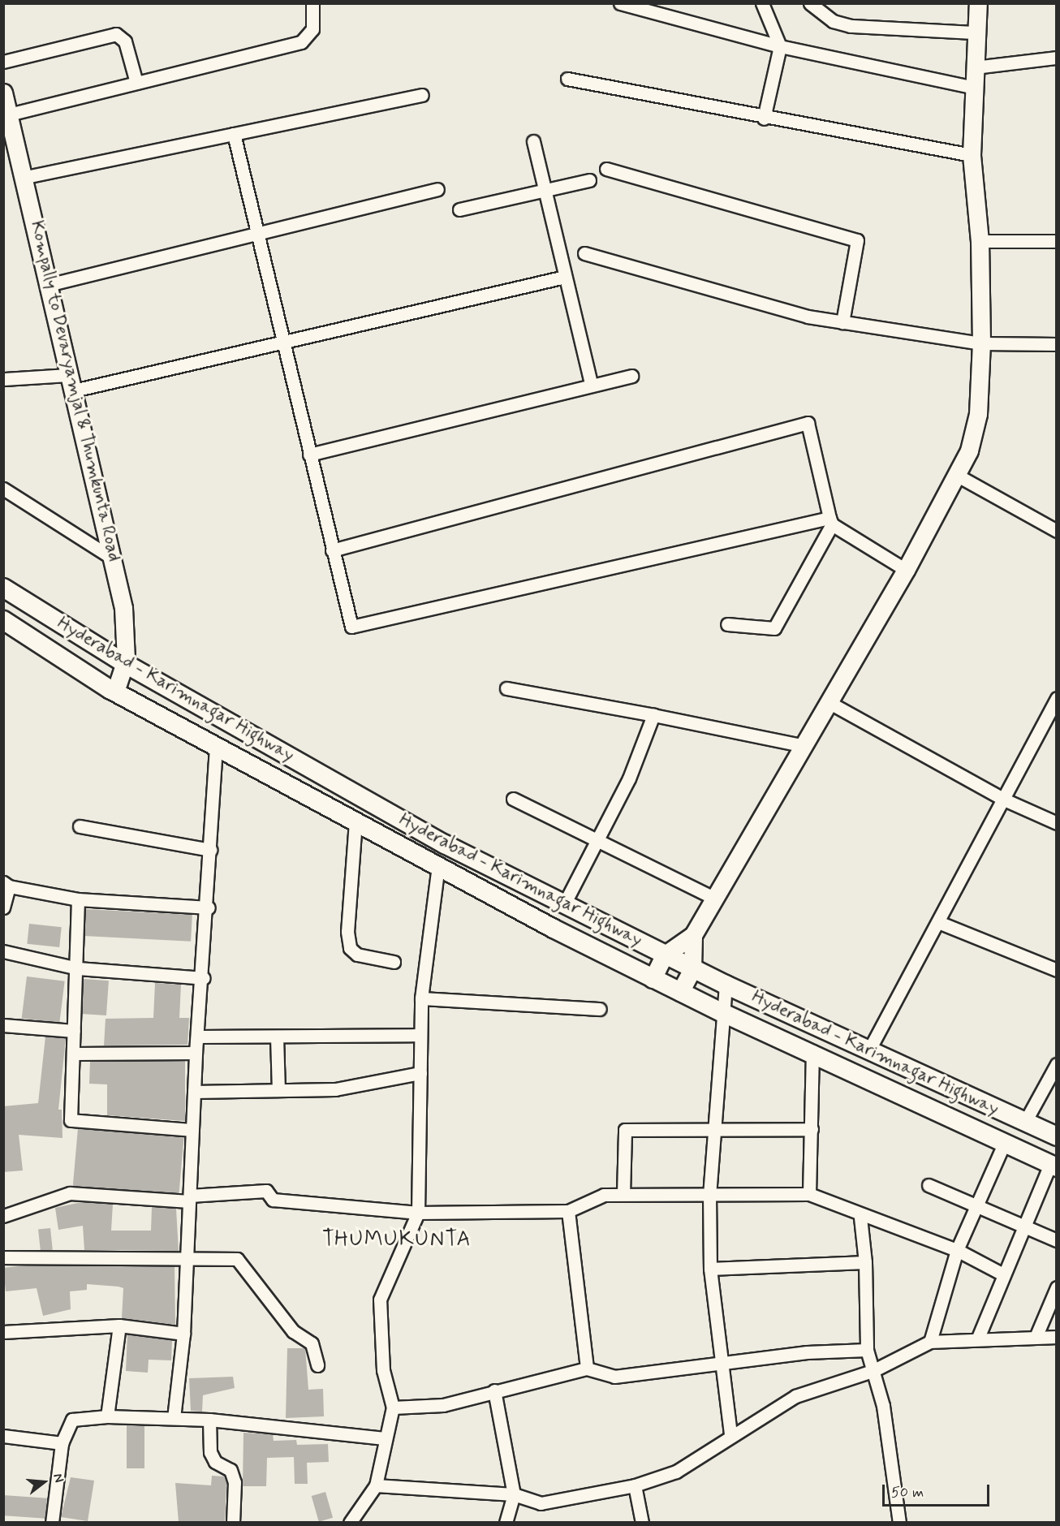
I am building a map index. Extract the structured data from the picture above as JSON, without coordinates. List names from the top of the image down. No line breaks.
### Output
{"streets":{"main road":["Hyderabad - Karimnagar Highway"],"street":["Kompally to Devaryamjal & Thumkunta Road"]},"crossings":[["Kompally to Devaryamjal & Thumkunta Road","Hyderabad - Karimnagar Highway"]],"districts":["THUMUKUNTA"],"scale_bar":"50 m","north":"right"}
